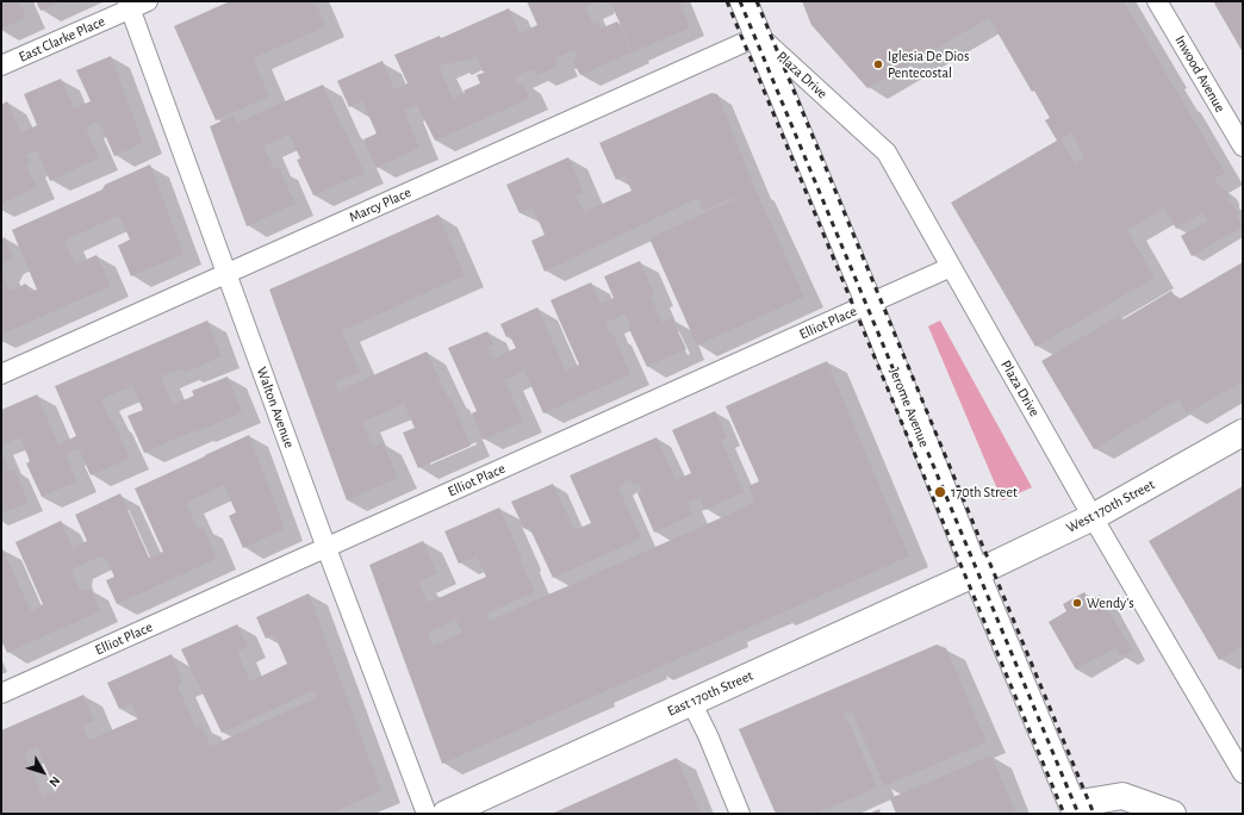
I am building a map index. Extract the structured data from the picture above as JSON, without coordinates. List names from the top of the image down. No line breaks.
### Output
{"streets":{"street":["East Clarke Place","Inwood Avenue","Plaza Drive","Marcy Place","Elliot Place","Walton Avenue","Jerome Avenue","West 170th Street","East 170th Street"]},"crossings":[["East Clarke Place","Walton Avenue"],["Plaza Drive","Marcy Place"],["Plaza Drive","Elliot Place"],["Plaza Drive","Jerome Avenue"],["Plaza Drive","West 170th Street"],["Marcy Place","Walton Avenue"],["Marcy Place","Jerome Avenue"],["Elliot Place","Walton Avenue"],["Elliot Place","Jerome Avenue"],["Jerome Avenue","West 170th Street"],["Jerome Avenue","East 170th Street"],["West 170th Street","East 170th Street"]],"places":["Iglesia De Dios Pentecostal","170th Street","Wendy's"],"north":"bottom right"}
